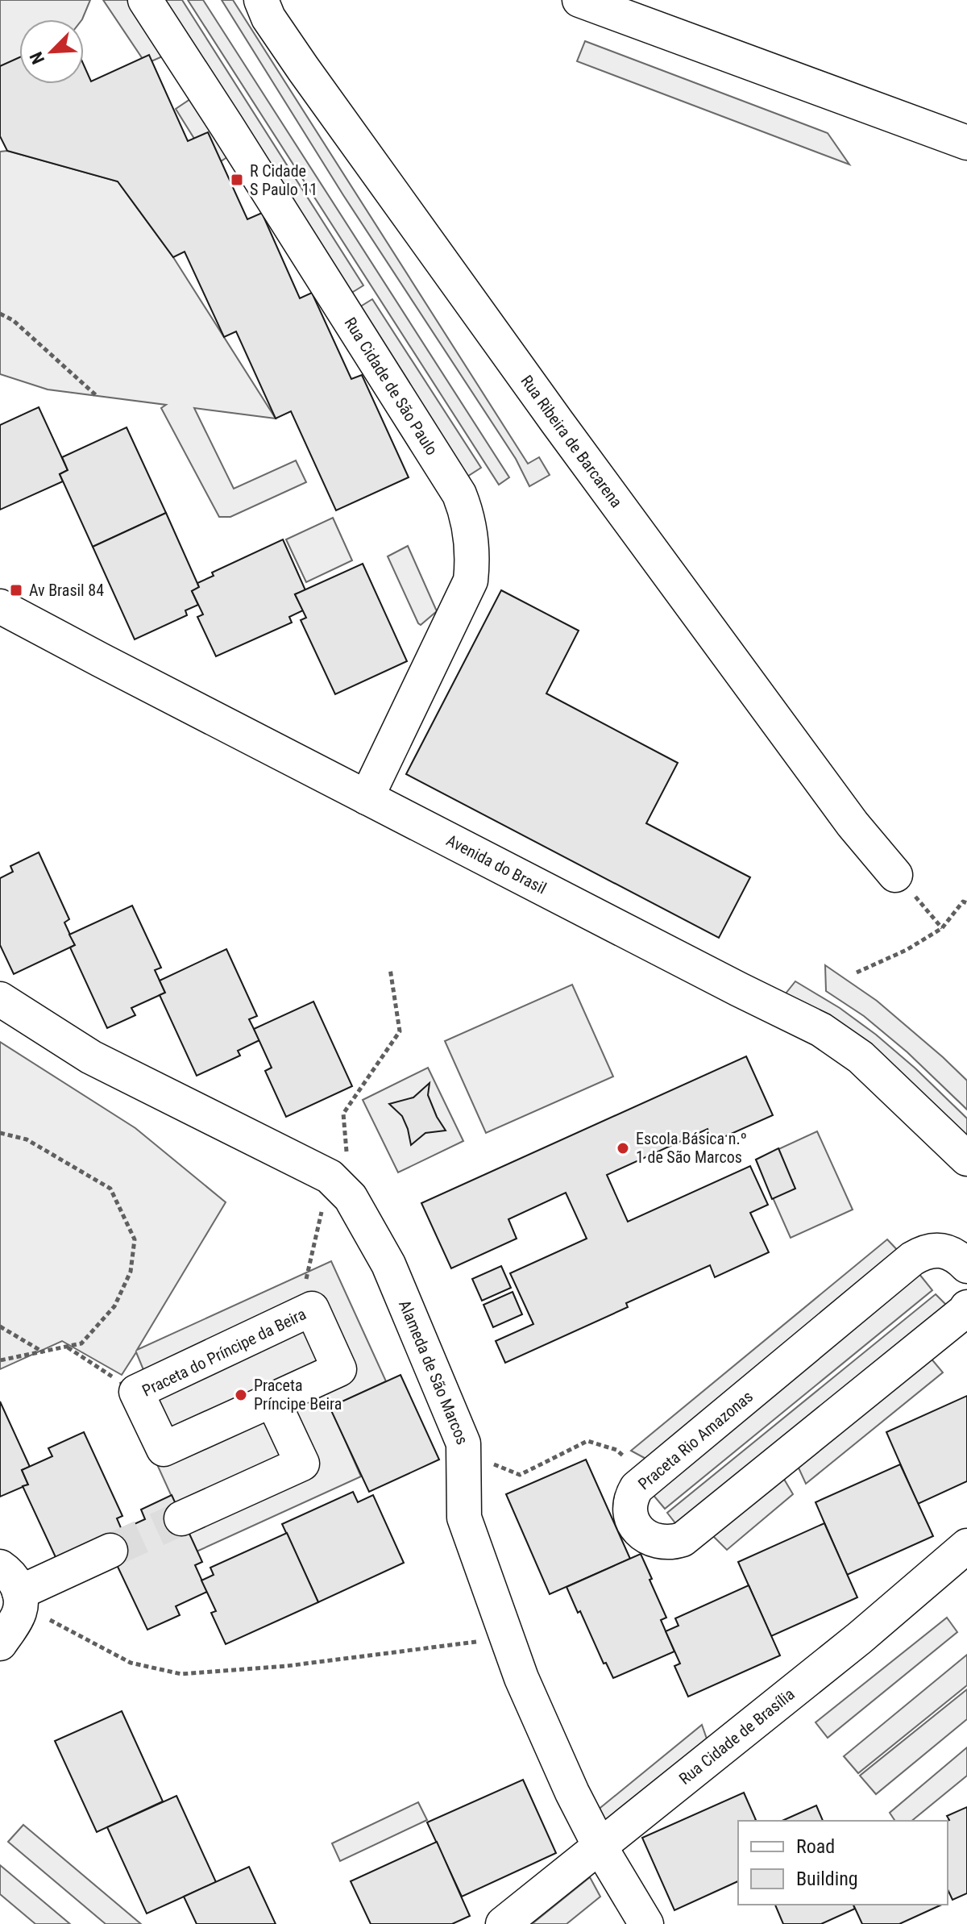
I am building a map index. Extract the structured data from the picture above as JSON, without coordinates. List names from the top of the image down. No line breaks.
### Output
{"streets":{"street":["Rua Cidade de São Paulo","Rua Ribeira de Barcarena","Avenida do Brasil","Praceta do Príncipe da Beira","Alameda de São Marcos","Praceta Rio Amazonas","Rua Cidade de Brasília"]},"crossings":[["Rua Cidade de São Paulo","Avenida do Brasil"],["Alameda de São Marcos","Rua Cidade de Brasília"]],"places":{"transit":["R Cidade S Paulo 11","Av Brasil 84"],"other":["Escola Básica n.º 1 de São Marcos","Praceta Príncipe Beira"]},"legend":["Road","Building"],"north":"bottom left"}
